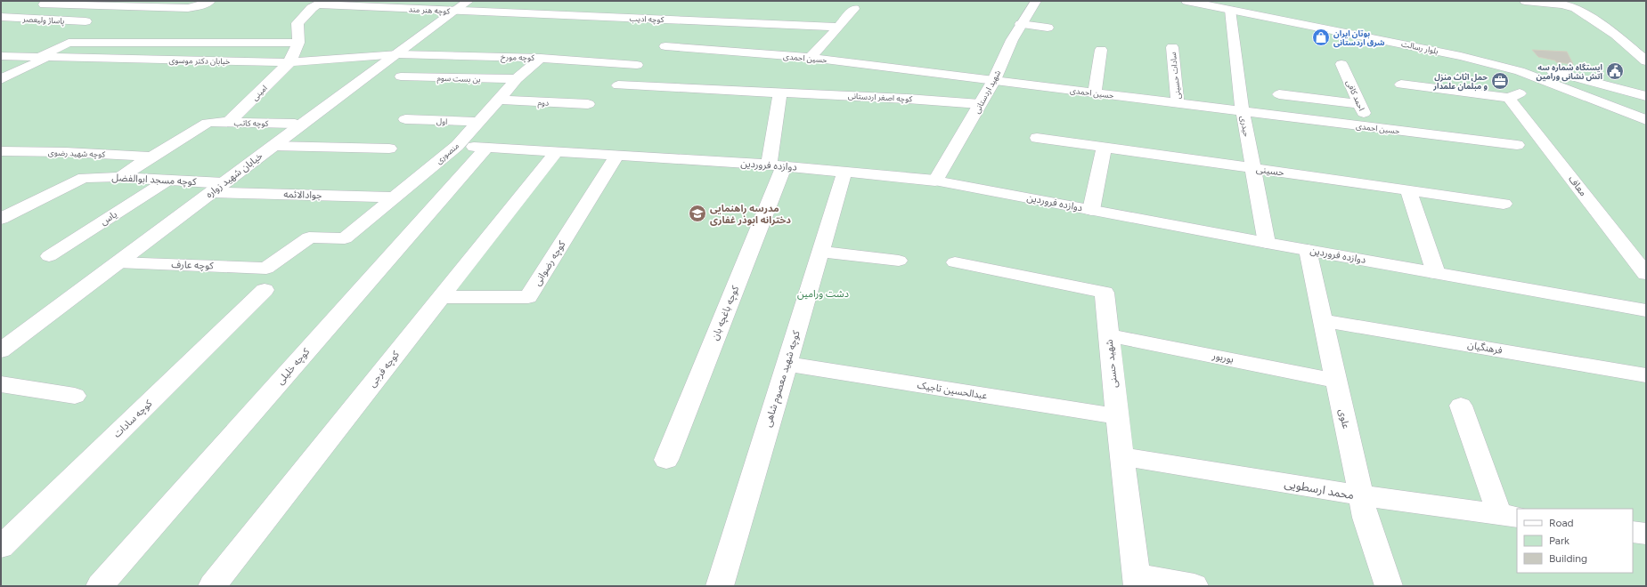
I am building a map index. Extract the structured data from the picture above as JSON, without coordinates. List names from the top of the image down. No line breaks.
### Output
{"streets":{"street":["کوچه هنر مند","کوچه ادیب","پاساژ ولیعصر","بلوار رسالت","کوچه مورخ","حسین احمدی","خیابان دکتر موسوی","سادات حسینی","بن بست سوم","شهید اردستانی","امینی","احمد کافی","کوچه اصغر اردستانی","دوم","اول","کوچه کاتب","حیدری","کوچه شهید رضوی","منصوری","دوازده فروردین","حسینی","خیابان شهید زواره","کوچه مسجد ابوالفضل","معاف","جوادالائمه","یاس","کوچه رضوانی","کوچه عارف","کوچه باغچه بان","فرهنگیان","بوربور","شهید حسنی","کوچه خلیلی","کوچه فرجی","کوچه شهید معصوم شاهی","عبدالحسین تاجیک","کوچه سادات","علوی","محمد ارسطویی"]},"crossings":[["کوچه هنر مند","کوچه ادیب"],["کوچه هنر مند","خیابان شهید زواره"],["کوچه ادیب","خیابان شهید زواره"],["بلوار رسالت","حیدری"],["کوچه مورخ","خیابان دکتر موسوی"],["کوچه مورخ","منصوری"],["کوچه مورخ","خیابان شهید زواره"],["حسین احمدی","سادات حسینی"],["حسین احمدی","شهید اردستانی"],["حسین احمدی","احمد کافی"],["حسین احمدی","حیدری"],["خیابان دکتر موسوی","امینی"],["خیابان دکتر موسوی","خیابان شهید زواره"],["بن بست سوم","منصوری"],["شهید اردستانی","کوچه اصغر اردستانی"],["شهید اردستانی","دوازده فروردین"],["امینی","کوچه کاتب"],["دوم","منصوری"],["اول","منصوری"],["کوچه کاتب","کوچه شهید رضوی"],["حیدری","دوازده فروردین"],["حیدری","حسینی"],["منصوری","دوازده فروردین"],["منصوری","جوادالائمه"],["منصوری","کوچه سادات"],["دوازده فروردین","کوچه رضوانی"],["دوازده فروردین","کوچه باغچه بان"],["دوازده فروردین","کوچه خلیلی"],["دوازده فروردین","کوچه فرجی"],["دوازده فروردین","کوچه شهید معصوم شاهی"],["دوازده فروردین","علوی"],["خیابان شهید زواره","کوچه مسجد ابوالفضل"],["خیابان شهید زواره","جوادالائمه"],["خیابان شهید زواره","کوچه عارف"],["کوچه مسجد ابوالفضل","جوادالائمه"],["کوچه مسجد ابوالفضل","یاس"],["کوچه رضوانی","کوچه فرجی"],["کوچه عارف","کوچه سادات"],["فرهنگیان","علوی"],["بوربور","شهید حسنی"],["بوربور","علوی"],["شهید حسنی","عبدالحسین تاجیک"],["شهید حسنی","محمد ارسطویی"],["کوچه شهید معصوم شاهی","عبدالحسین تاجیک"],["علوی","محمد ارسطویی"]],"parks":["دشت ورامین"],"places":{"shop":["بوتان ایران شرق اردستانی"],"public building":["ایستگاه شماره سه آتش نشانی ورامین"],"office":["حمل اثاث منزل و مبلمان علمدار"],"school or university":["مدرسه راهنمایی دخترانه ابوذر غفاری"]},"legend":["Road","Park","Building"]}
